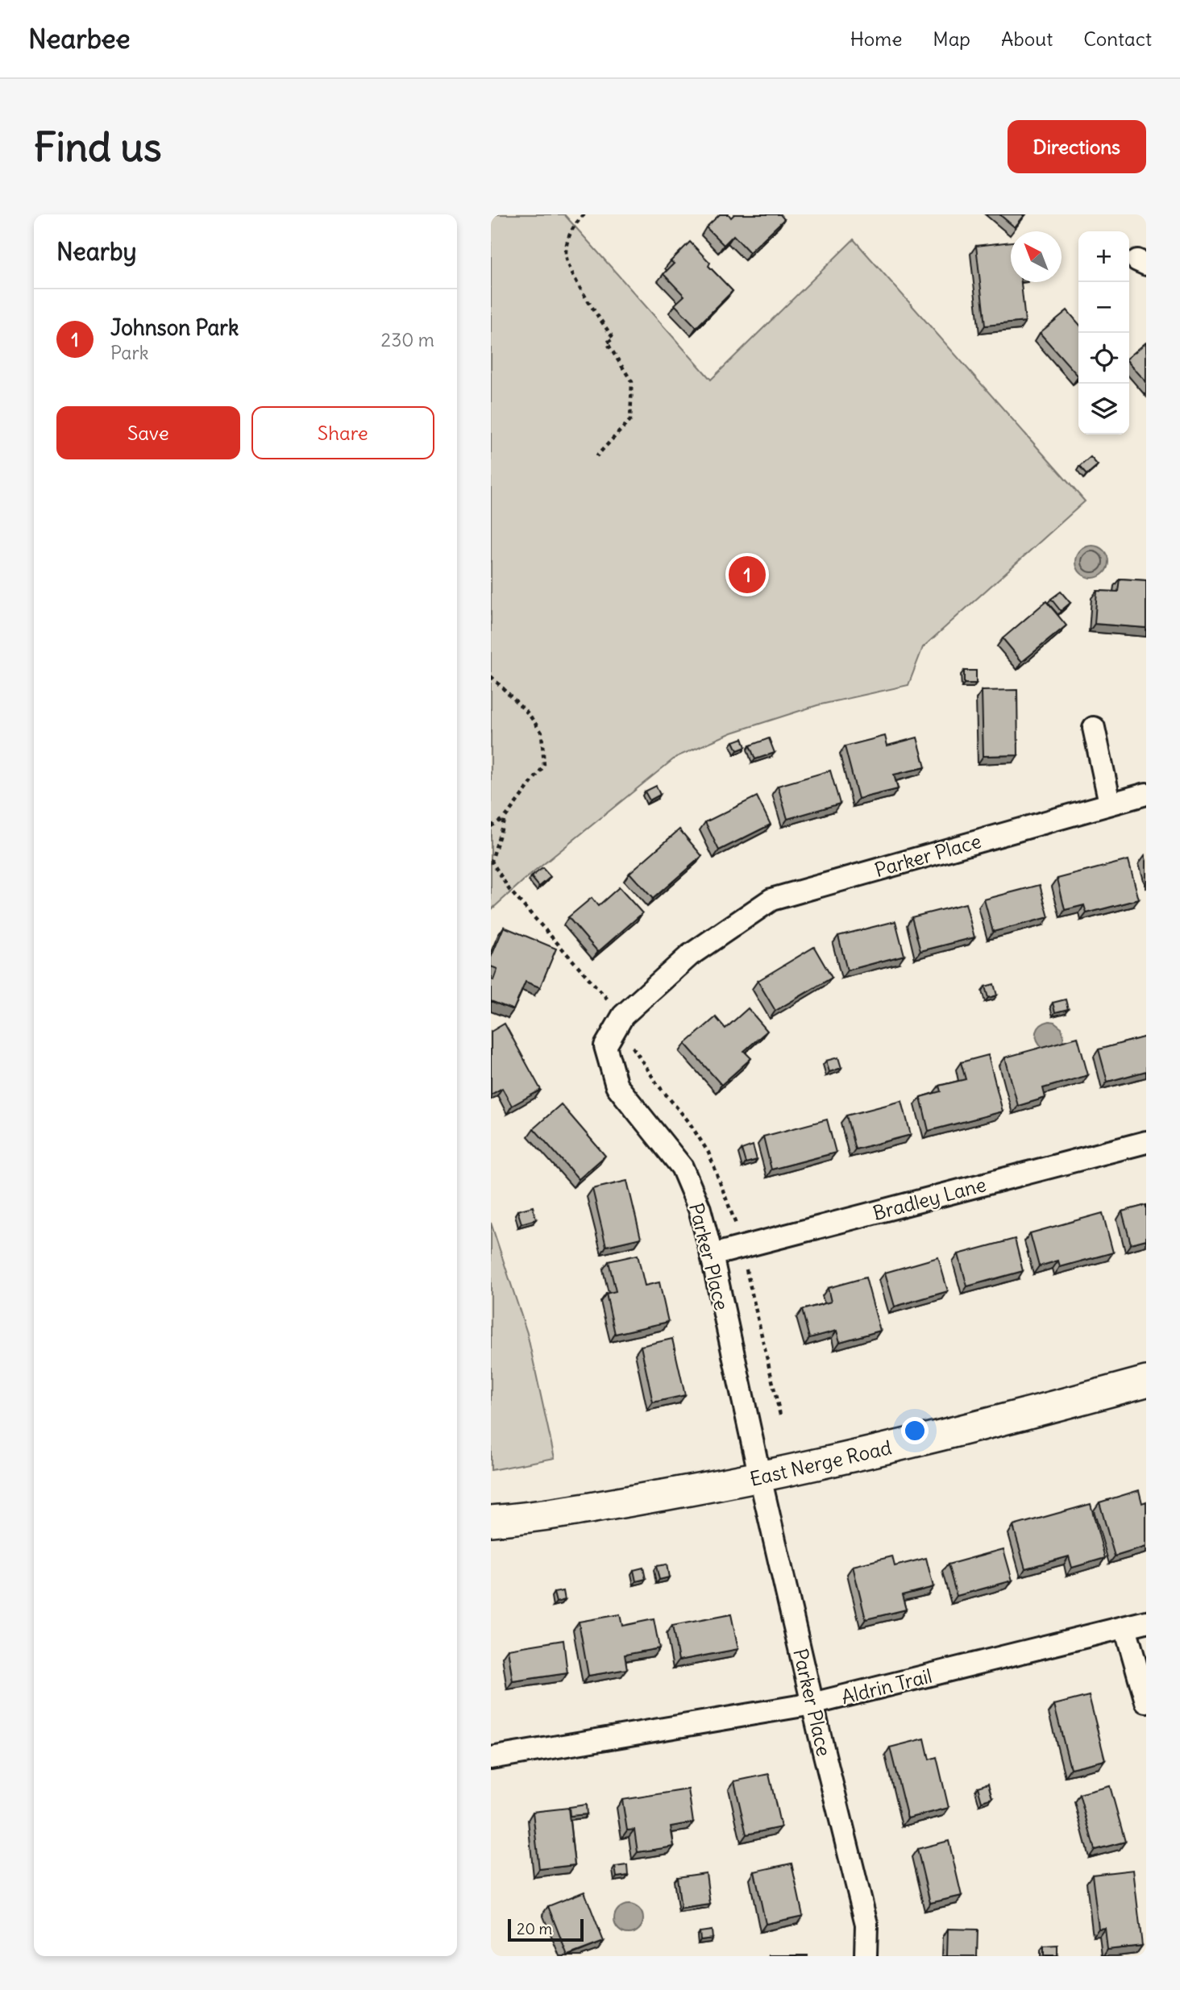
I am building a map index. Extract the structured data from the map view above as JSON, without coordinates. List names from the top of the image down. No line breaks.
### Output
{"streets":{"main road":["East Nerge Road"],"street":["Parker Place","Bradley Lane","Aldrin Trail"]},"crossings":[["Parker Place","Bradley Lane"],["Parker Place","East Nerge Road"],["Parker Place","Aldrin Trail"]],"scale_bar":"20 m","north":"top left","page":{"header":"Nearbee","nav":["Home","Map","About","Contact"],"buttons":["Directions",["Save","Share"]],"title":"Find us","heading":"Nearby","map_buttons":["+","−"],"list":[{"mark":"1","name":"Johnson Park","note":"Park","value":"230 m"}],"pins":"1","scale":"20 m"}}
